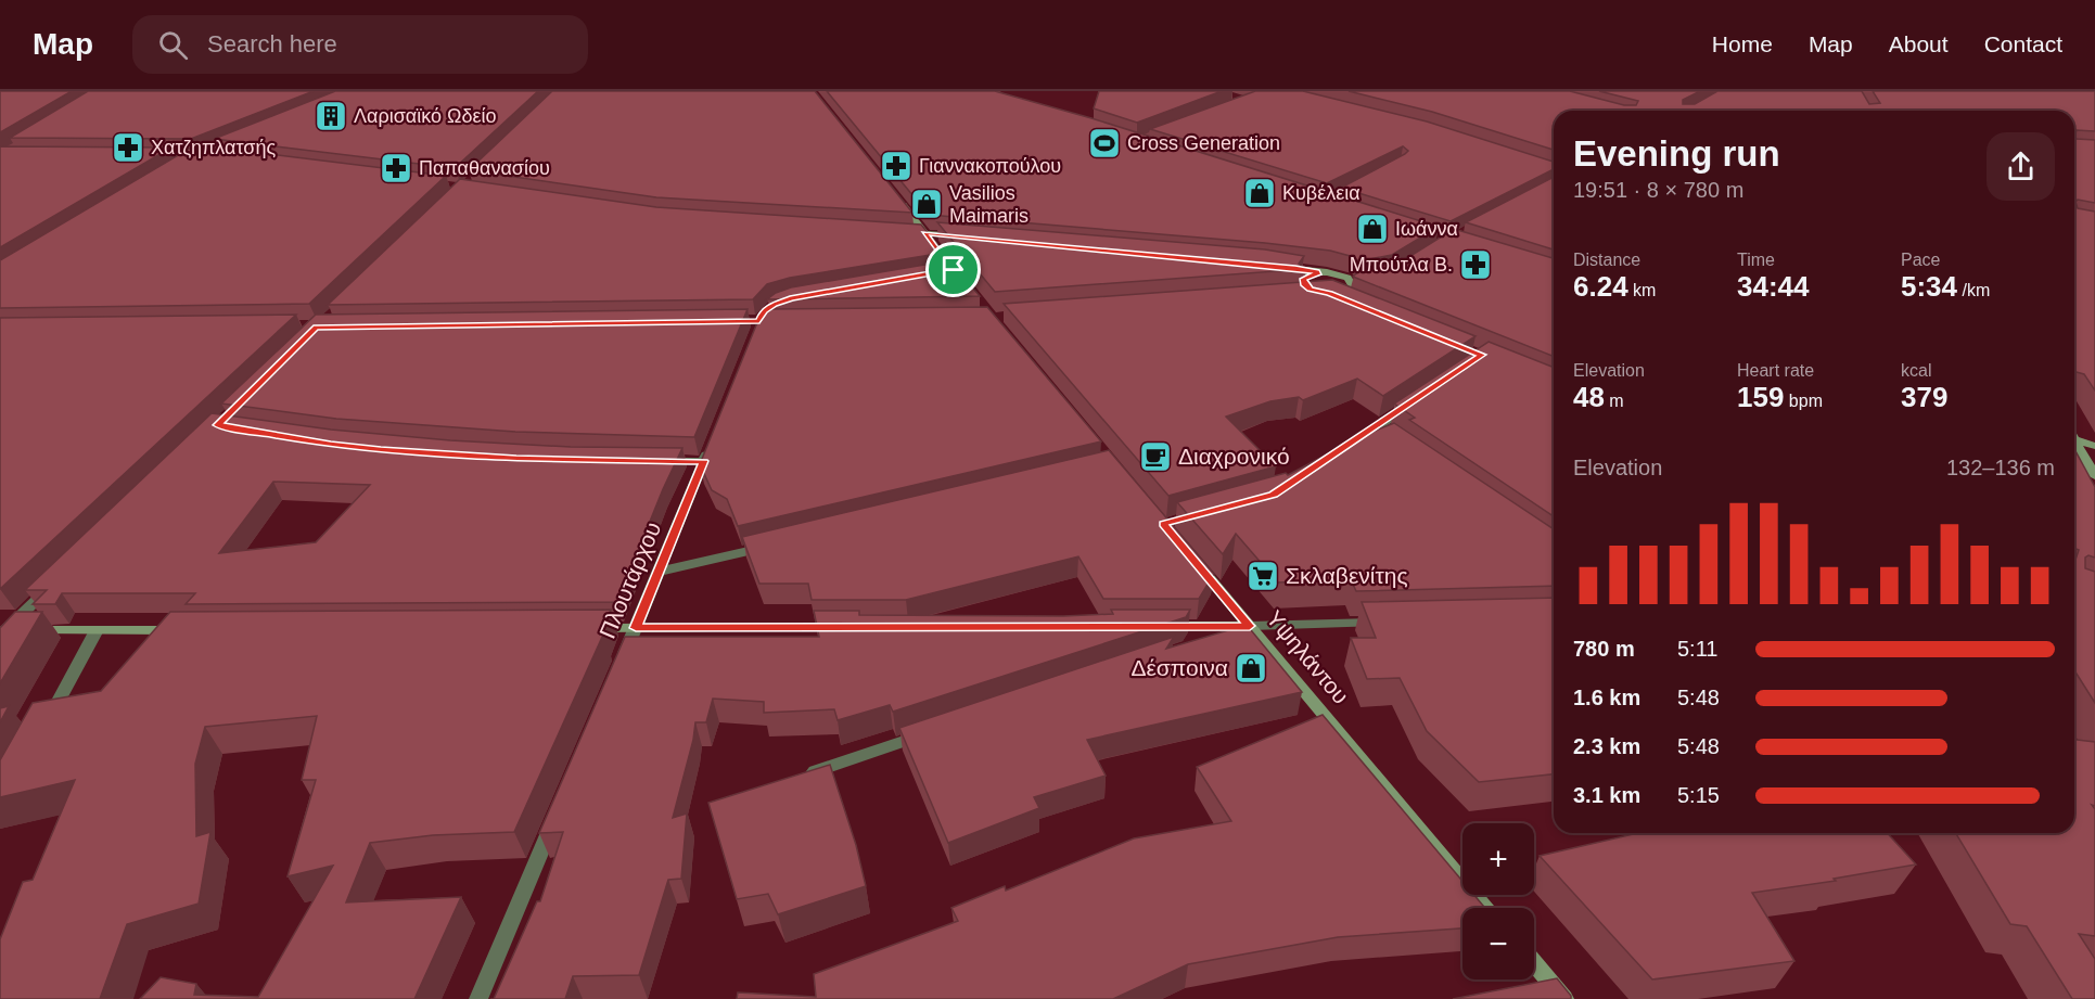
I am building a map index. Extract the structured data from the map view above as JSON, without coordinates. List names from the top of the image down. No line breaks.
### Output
{"streets":{"street":["Πλουτάρχου","Υψηλάντου"]},"places":{"building":["Λαρισαϊκό Ωδείο"],"sports":["Cross Generation"],"pharmacy":["Χατζηπλατσής","Γιαννακοπούλου","Παπαθανασίου","Μπούτλα Β."],"shop":["Κυβέλεια","Vasilios Maimaris","Ιωάννα","Δέσποινα"],"cafe":["Διαχρονικό"],"supermarket":["Σκλαβενίτης"]},"page":{"header":"Map","search":"Search here","nav":["Home","Map","About","Contact"],"heading":["Evening run","19:51 · 8 × 780 m"],"stats":[["Distance","6.24 km"],["Time","34:44"],["Pace","5:34 /km"],["Elevation","48 m"],["Heart rate","159 bpm"],["kcal","379"]],"chart":["Elevation","132–136 m"],"list":[{"name":"780 m","note":"5:11"},{"name":"1.6 km","note":"5:48"},{"name":"2.3 km","note":"5:48"},{"name":"3.1 km","note":"5:15"}],"map_buttons":["+","−"]}}
